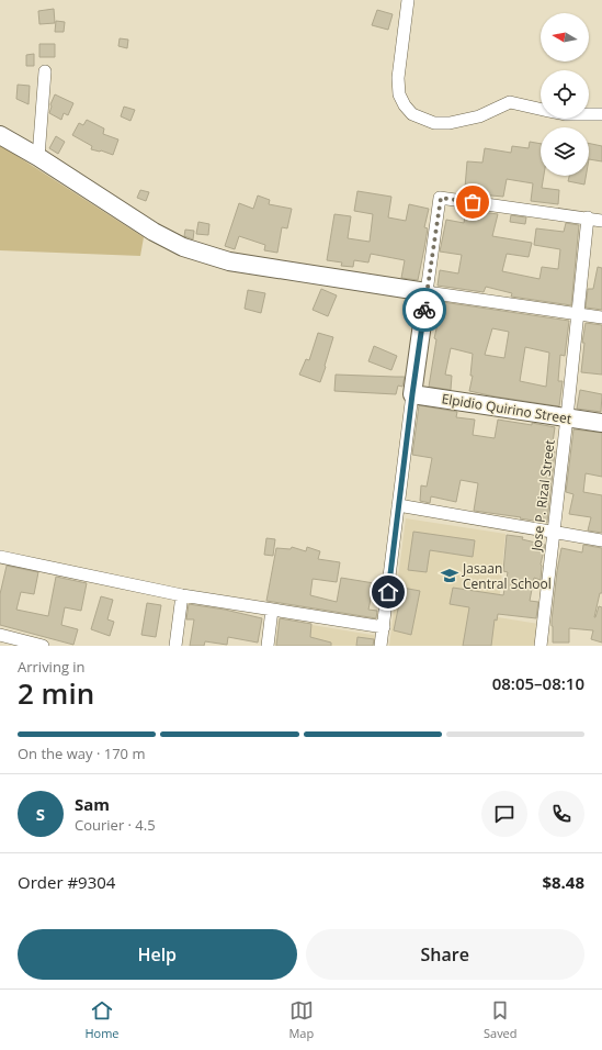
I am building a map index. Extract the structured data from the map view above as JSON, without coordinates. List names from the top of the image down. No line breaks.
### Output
{"streets":{"street":["Elpidio Quirino Street","Jose P. Rizal Street"]},"crossings":[["Elpidio Quirino Street","Jose P. Rizal Street"]],"places":{"school or university":["Jasaan Central School"]},"north":"left","page":{"heading":["2 min","Arriving in","08:05–08:10"],"panel":["Sam","Courier · 4.5","Order #9304","$8.48"],"bar":"On the way · 170 m","round":"S","buttons":["Help","Share"],"tabs":["Home","Map","Saved"]}}
